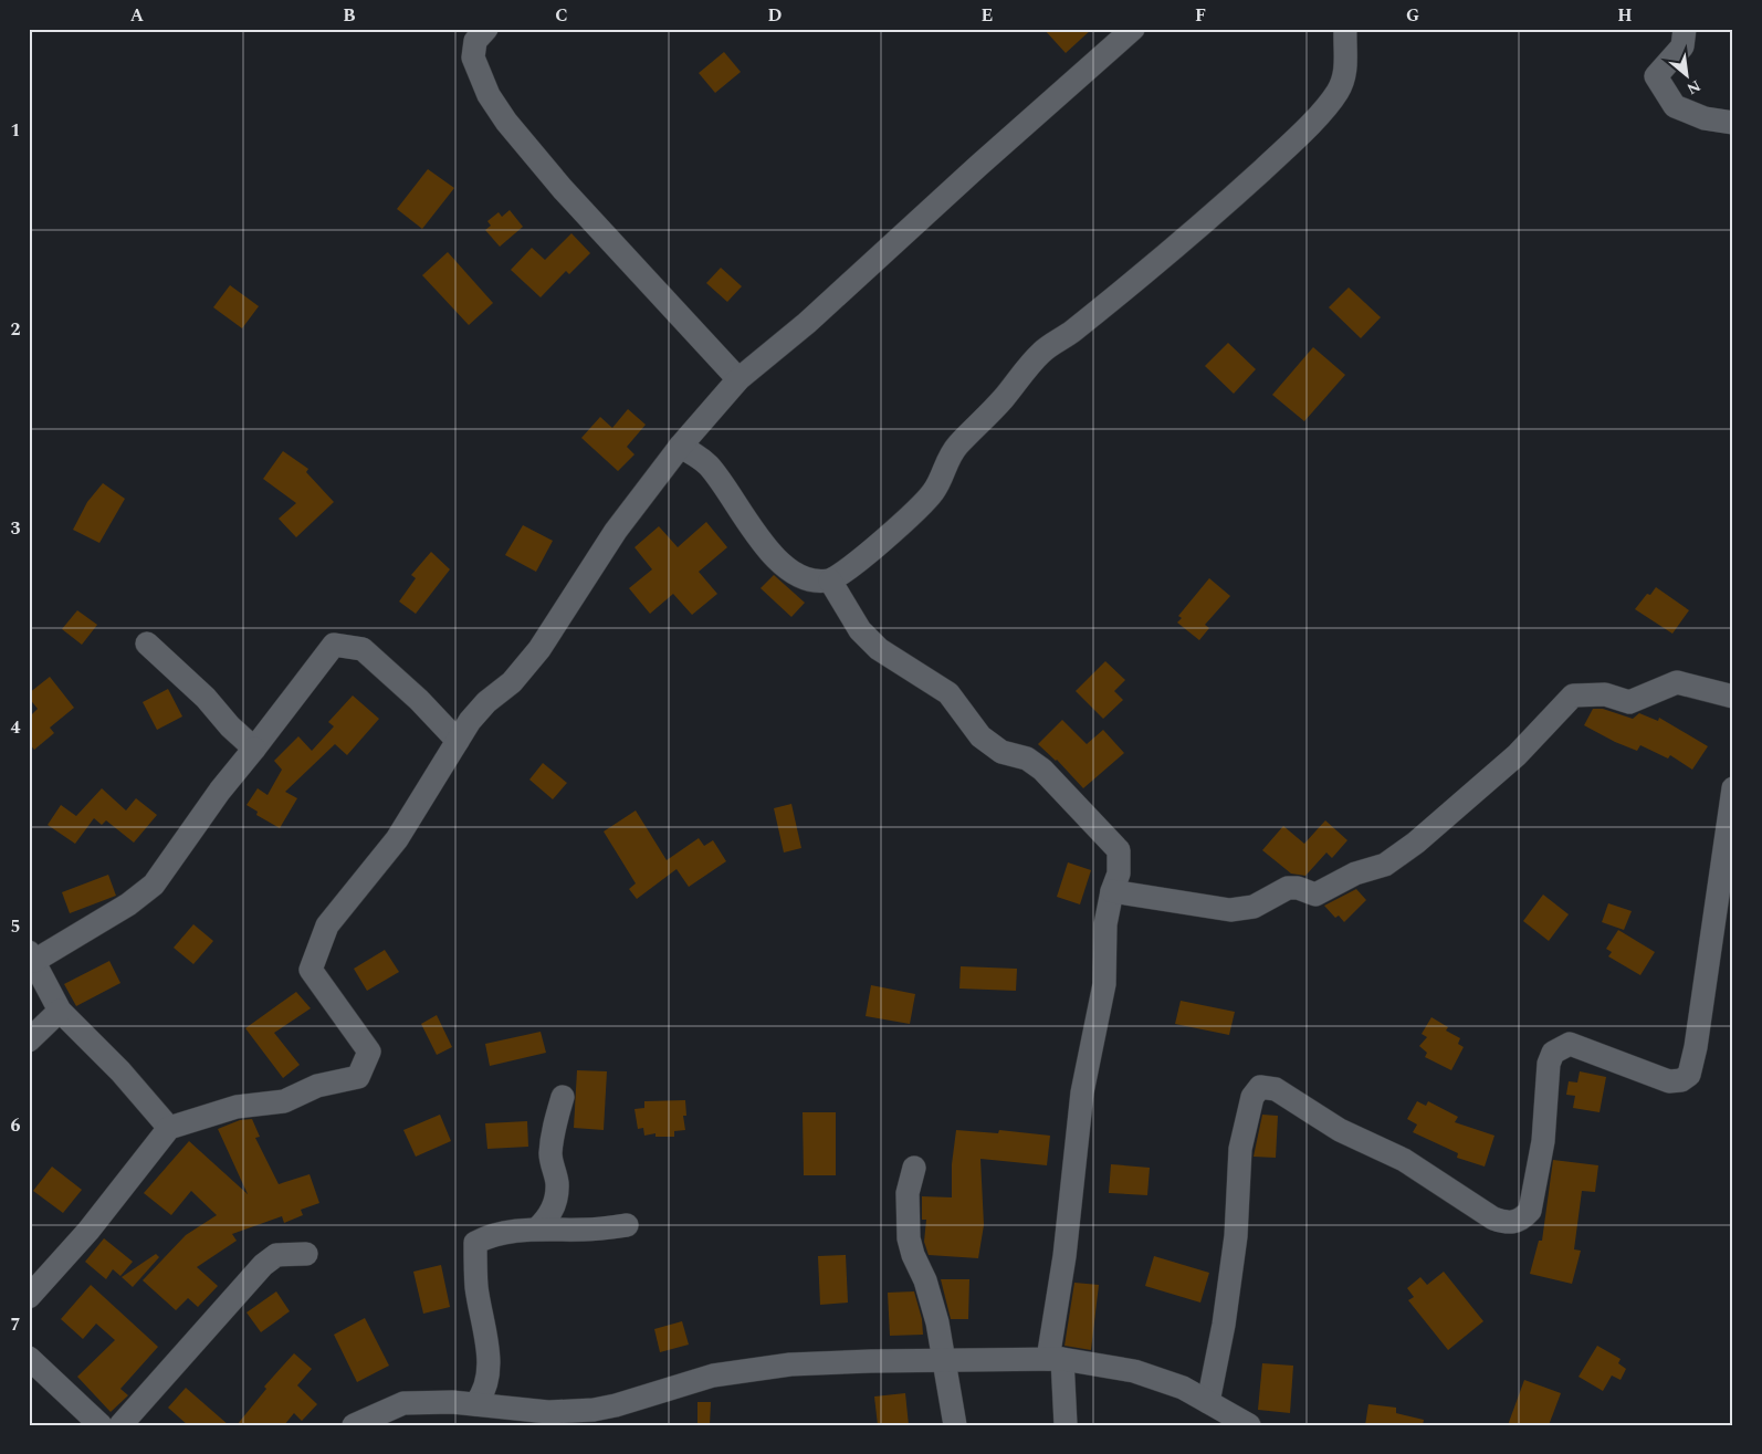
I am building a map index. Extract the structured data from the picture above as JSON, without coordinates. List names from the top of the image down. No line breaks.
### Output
{"north":"bottom right","grid":{"columns":["A","B","C","D","E","F","G","H"],"rows":["1","2","3","4","5","6","7"]}}
